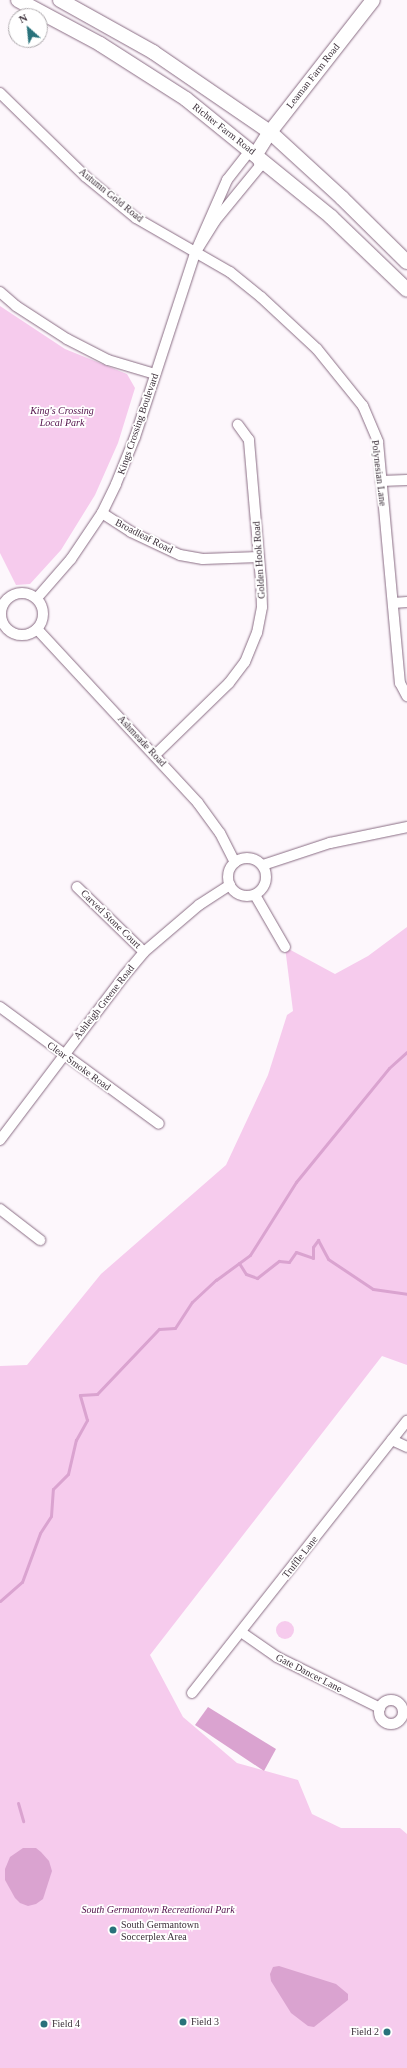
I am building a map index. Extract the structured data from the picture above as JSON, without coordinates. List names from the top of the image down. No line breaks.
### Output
{"streets":{"main road":["Leaman Farm Road","Richter Farm Road"],"street":["Autumn Gold Road","Kings Crossing Boulevard","Polynesian Lane","Broadleaf Road","Golden Hook Road","Ashmeade Road","Carved Stone Court","Ashleigh Greene Road","Clear Smoke Road","Truffle Lane","Gate Dancer Lane"]},"crossings":[["Leaman Farm Road","Richter Farm Road"],["Leaman Farm Road","Kings Crossing Boulevard"],["Richter Farm Road","Kings Crossing Boulevard"],["Autumn Gold Road","Kings Crossing Boulevard"],["Autumn Gold Road","Polynesian Lane"],["Kings Crossing Boulevard","Polynesian Lane"],["Kings Crossing Boulevard","Broadleaf Road"],["Kings Crossing Boulevard","Ashmeade Road"],["Broadleaf Road","Golden Hook Road"],["Golden Hook Road","Ashmeade Road"],["Ashmeade Road","Ashleigh Greene Road"],["Carved Stone Court","Ashleigh Greene Road"],["Ashleigh Greene Road","Clear Smoke Road"],["Truffle Lane","Gate Dancer Lane"]],"parks":["King's Crossing Local Park","South Germantown Recreational Park"],"places":["South Germantown Soccerplex Area","Field 3","Field 4","Field 2"],"north":"top left"}
